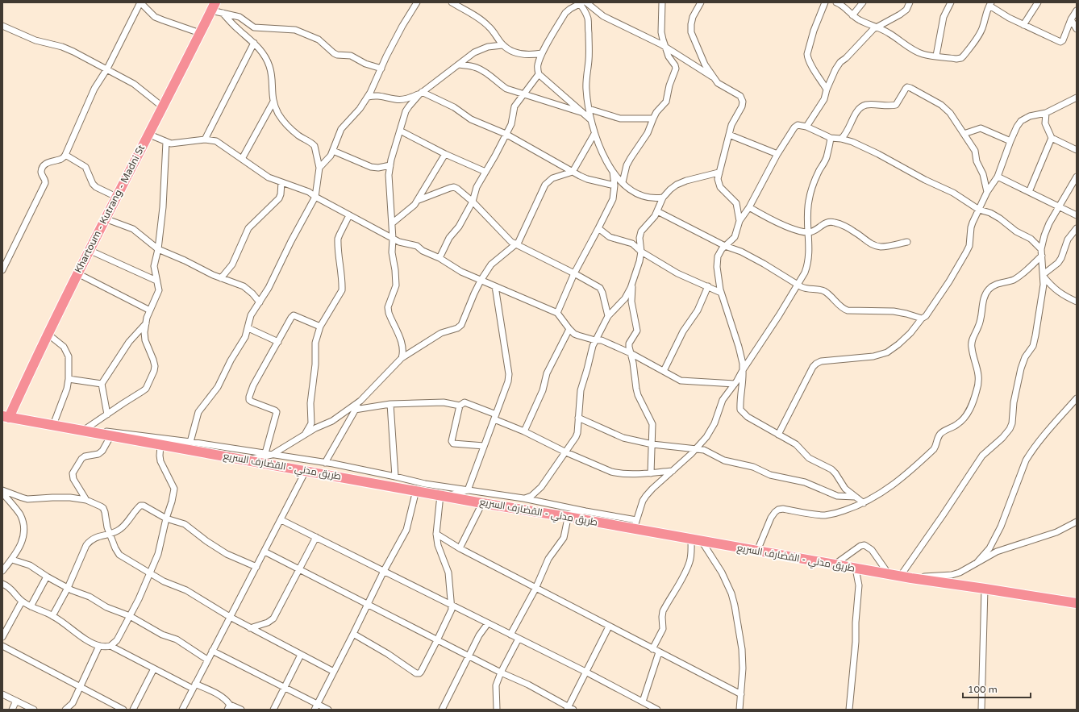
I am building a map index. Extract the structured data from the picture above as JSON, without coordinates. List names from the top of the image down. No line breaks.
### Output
{"streets":{"highway":["Khartoum - Kutrang - Madni St","طريق مدني - القضارف السريع"]},"crossings":[["Khartoum - Kutrang - Madni St","طريق مدني - القضارف السريع"]],"scale_bar":"100 m"}
